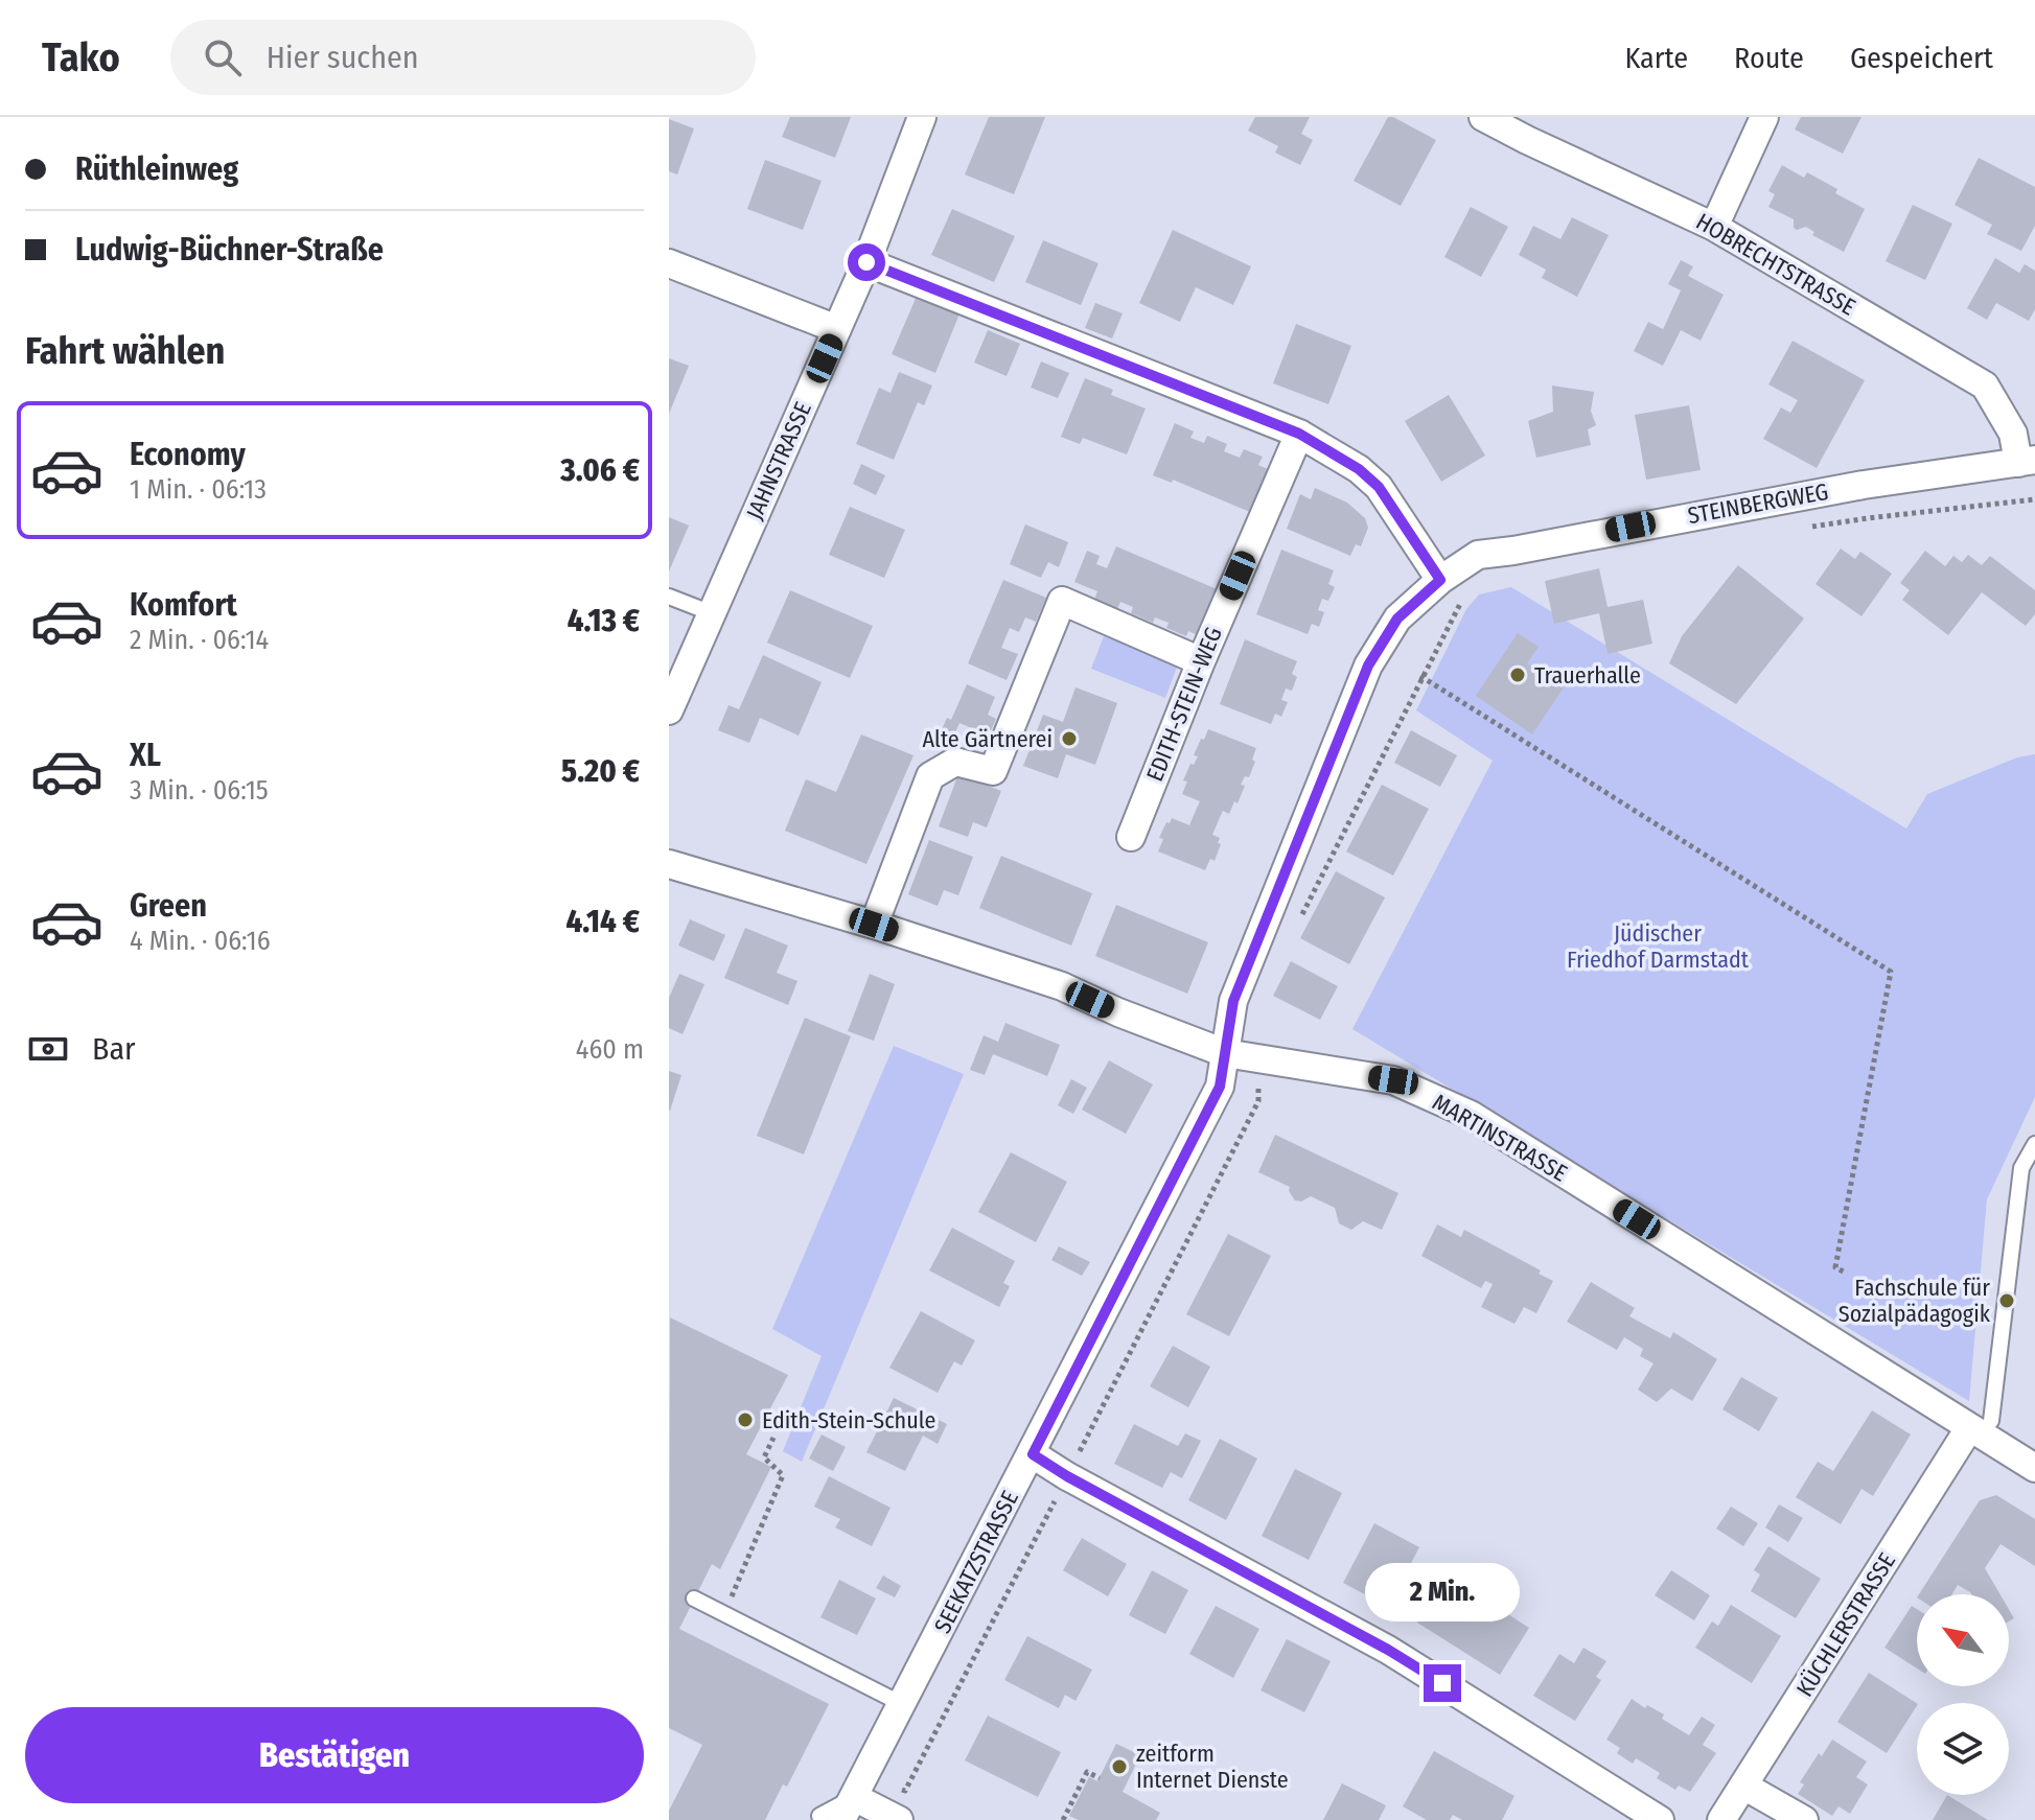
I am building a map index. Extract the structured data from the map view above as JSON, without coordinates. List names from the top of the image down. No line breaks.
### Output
{"streets":{"street":["HOBRECHTSTRASSE","JAHNSTRASSE","STEINBERGWEG","EDITH-STEIN-WEG","MARTINSTRASSE","SEEKATZSTRASSE","KÜCHLERSTRASSE"]},"crossings":[["HOBRECHTSTRASSE","STEINBERGWEG"],["STEINBERGWEG","SEEKATZSTRASSE"],["MARTINSTRASSE","SEEKATZSTRASSE"],["MARTINSTRASSE","KÜCHLERSTRASSE"]],"parks":["Jüdischer Friedhof Darmstadt"],"places":["Trauerhalle","Alte Gärtnerei","Fachschule für Sozialpädagogik","Edith-Stein-Schule","zeitform Internet Dienste"],"north":"top left","page":{"header":"Tako","search":"Hier suchen","nav":["Karte","Route","Gespeichert"],"banner":["Rüthleinweg","Ludwig-Büchner-Straße"],"heading":"Fahrt wählen","list":[{"name":"Economy","note":"1 Min. · 06:13","value":"3.06 €"},{"name":"Komfort","note":"2 Min. · 06:14","value":"4.13 €"},{"name":"XL","note":"3 Min. · 06:15","value":"5.20 €"},{"name":"Green","note":"4 Min. · 06:16","value":"4.14 €"}],"pay":["Bar","460 m"],"bubble":"2 Min.","buttons":"Bestätigen"}}
